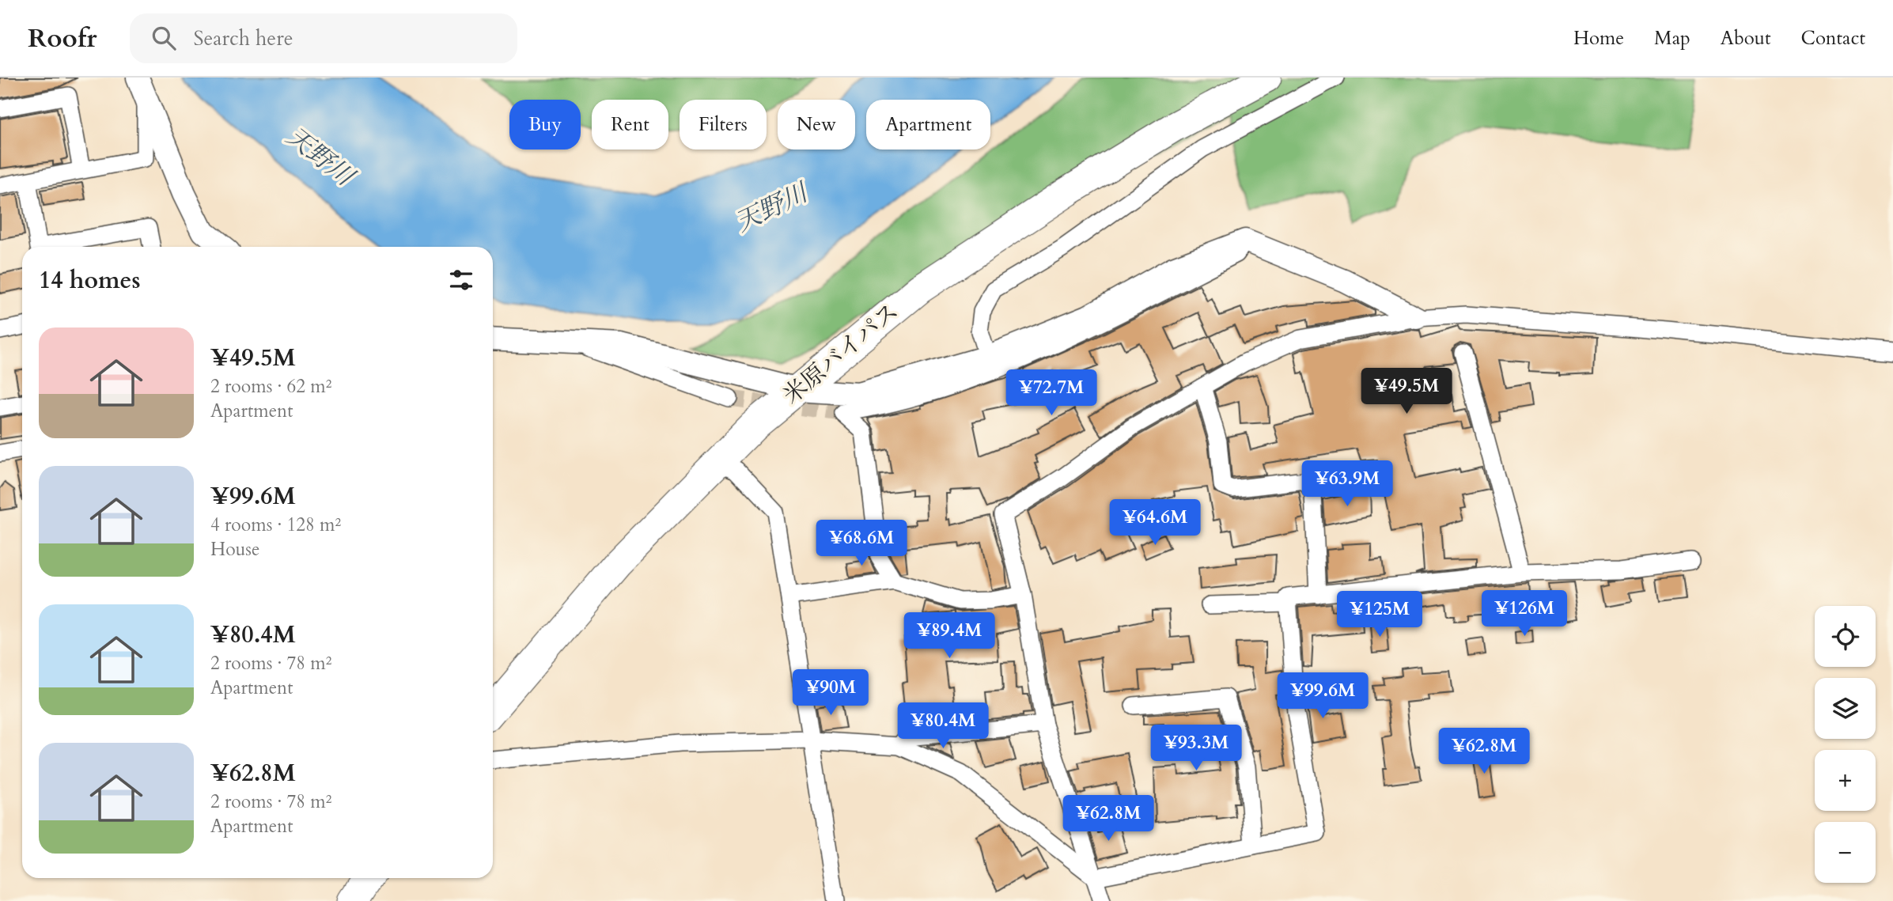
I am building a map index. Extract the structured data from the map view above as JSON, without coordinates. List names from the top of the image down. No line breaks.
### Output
{"streets":{"highway":["米原バイパス"]},"water":["天野川"],"page":{"header":"Roofr","search":"Search here","nav":["Home","Map","About","Contact"],"chip":["Buy","Rent","Filters","New","Apartment"],"heading":"14 homes","list":[{"name":"¥49.5M","note":"2 rooms · 62 m² · Apartment"},{"name":"¥99.6M","note":"4 rooms · 128 m² · House"},{"name":"¥80.4M","note":"2 rooms · 78 m² · Apartment"},{"name":"¥62.8M","note":"2 rooms · 78 m² · Apartment"}],"price":["¥49.5M","¥72.7M","¥63.9M","¥64.6M","¥68.6M","¥126M","¥125M","¥89.4M","¥90M","¥99.6M","¥80.4M","¥93.3M","¥62.8M","¥62.8M"],"map_buttons":["+","−"]}}
